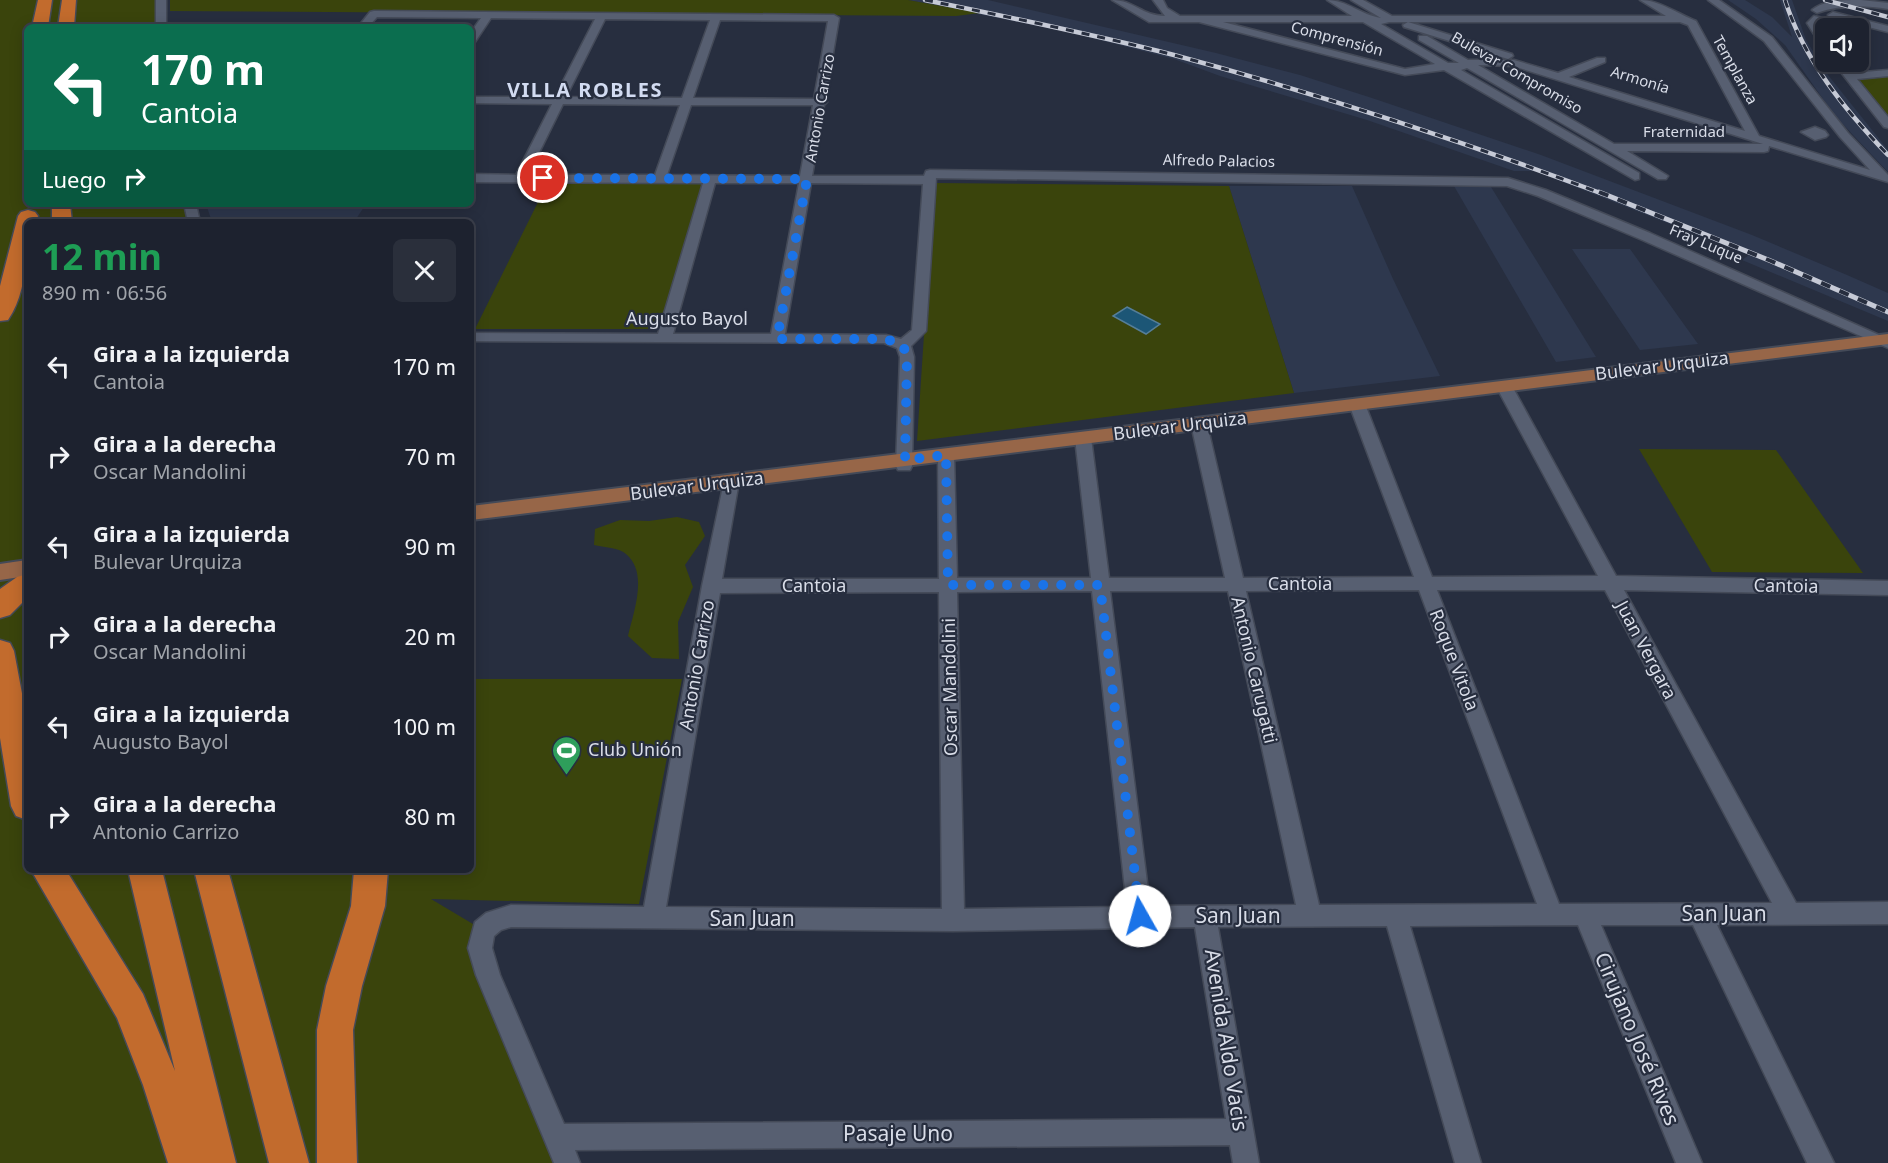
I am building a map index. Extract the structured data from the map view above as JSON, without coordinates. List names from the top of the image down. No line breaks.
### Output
{"streets":{"main road":["Bulevar Urquiza"],"street":["Comprensión","Templanza","Bulevar Compromiso","Armonía","Antonio Carrizo","Fraternidad","Alfredo Palacios","Fray Luque","Augusto Bayol","Cantoia","Juan Vergara","Roque Vitola","Antonio Carugatti","Oscar Mandolini","San Juan","Cirujano José Rives","Avenida Aldo Vacis","Pasaje Uno"]},"crossings":[["Comprensión","Bulevar Compromiso"],["Comprensión","Armonía"],["Templanza","Armonía"],["Bulevar Compromiso","Armonía"],["Bulevar Compromiso","Fraternidad"],["Armonía","Fraternidad"],["Antonio Carrizo","Alfredo Palacios"],["Antonio Carrizo","Augusto Bayol"],["Antonio Carrizo","Bulevar Urquiza"],["Antonio Carrizo","Cantoia"],["Antonio Carrizo","San Juan"],["Alfredo Palacios","Fray Luque"],["Fray Luque","Bulevar Urquiza"],["Bulevar Urquiza","Juan Vergara"],["Bulevar Urquiza","Roque Vitola"],["Bulevar Urquiza","Antonio Carugatti"],["Bulevar Urquiza","Oscar Mandolini"],["Cantoia","Juan Vergara"],["Cantoia","Roque Vitola"],["Cantoia","Antonio Carugatti"],["Cantoia","Oscar Mandolini"],["Juan Vergara","San Juan"],["Roque Vitola","San Juan"],["Antonio Carugatti","San Juan"],["Oscar Mandolini","San Juan"],["San Juan","Cirujano José Rives"],["San Juan","Avenida Aldo Vacis"],["San Juan","Pasaje Uno"],["Avenida Aldo Vacis","Pasaje Uno"]],"districts":["VILLA ROBLES"],"places":{"sports":["Club Unión"]},"page":{"turn":["170 m","Cantoia"],"then":"Luego","heading":["12 min","890 m · 06:56"],"list":[{"name":"Gira a la izquierda","note":"Cantoia","value":"170 m"},{"name":"Gira a la derecha","note":"Oscar Mandolini","value":"70 m"},{"name":"Gira a la izquierda","note":"Bulevar Urquiza","value":"90 m"},{"name":"Gira a la derecha","note":"Oscar Mandolini","value":"20 m"},{"name":"Gira a la izquierda","note":"Augusto Bayol","value":"100 m"},{"name":"Gira a la derecha","note":"Antonio Carrizo","value":"80 m"}]}}
